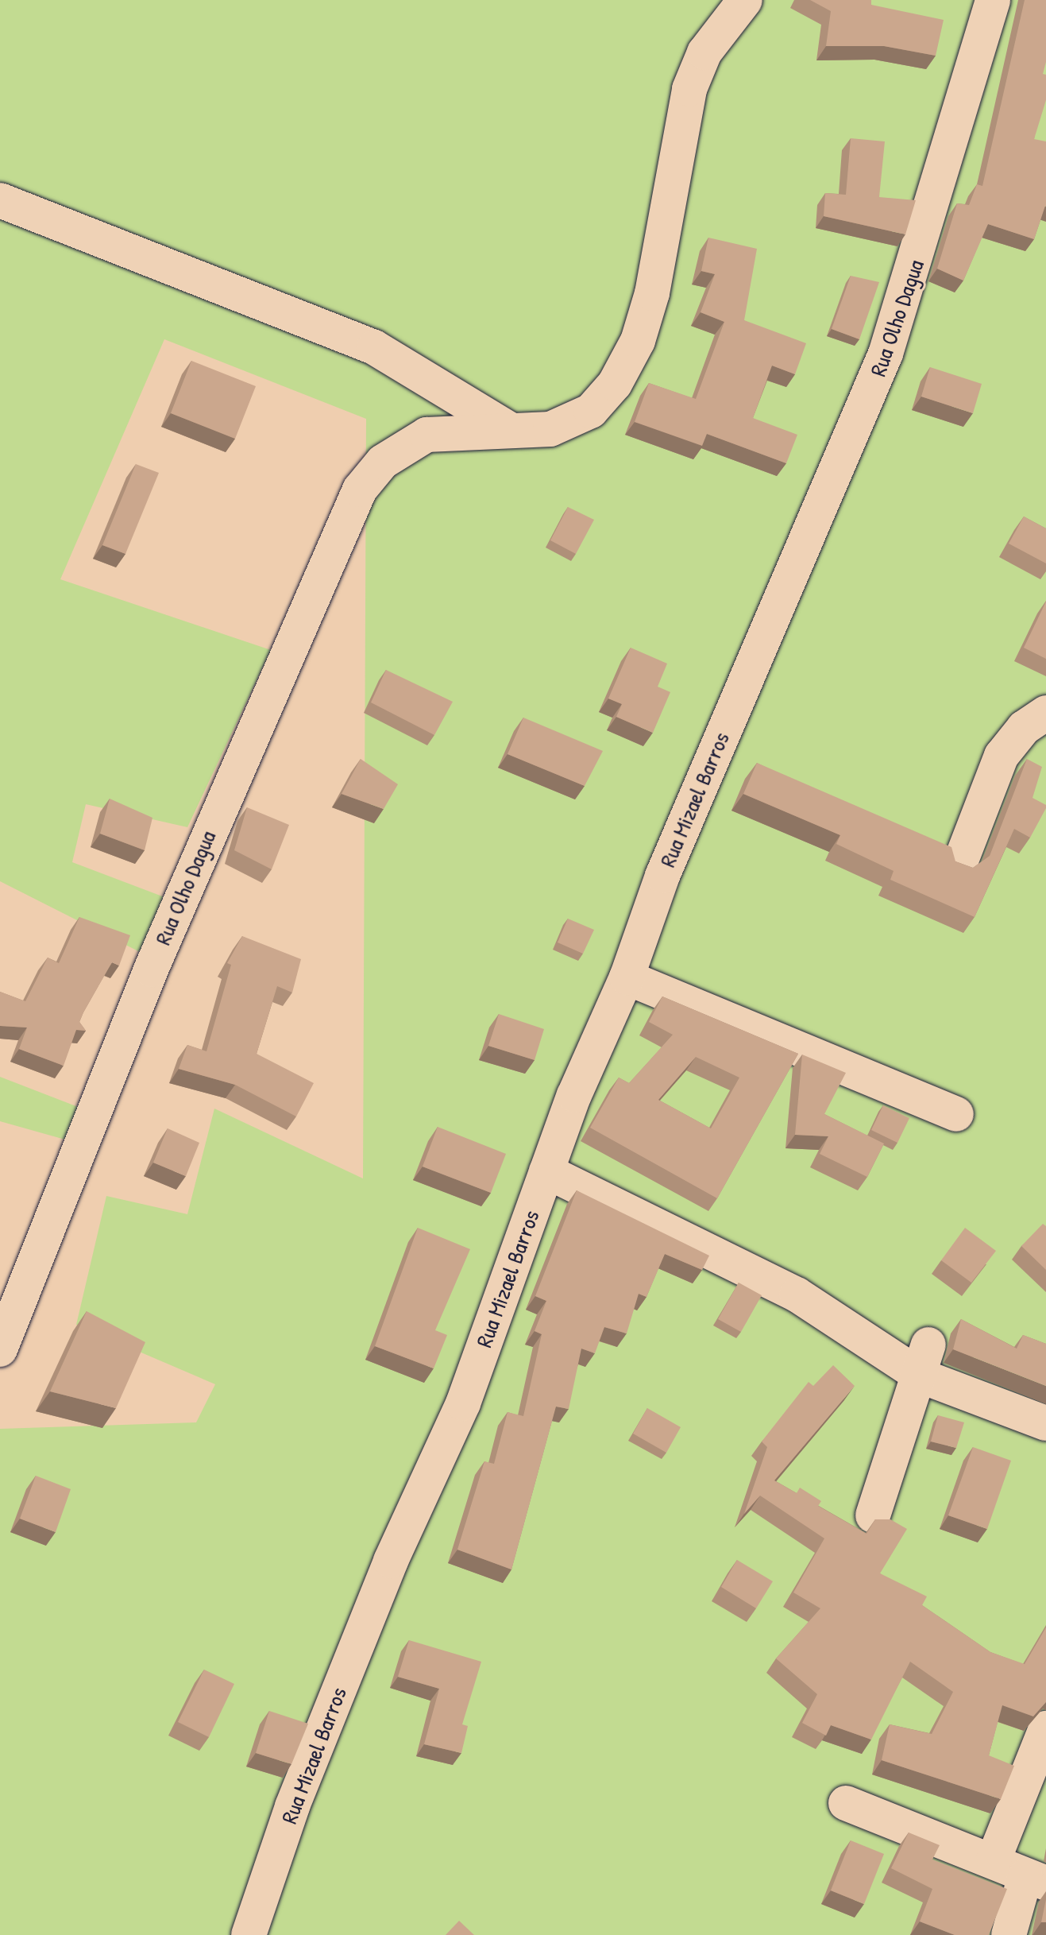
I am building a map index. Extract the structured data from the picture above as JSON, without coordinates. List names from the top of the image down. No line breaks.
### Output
{"streets":{"street":["Rua Olho Dagua","Rua Mizael Barros"]},"crossings":[["Rua Olho Dagua","Rua Mizael Barros"]]}
